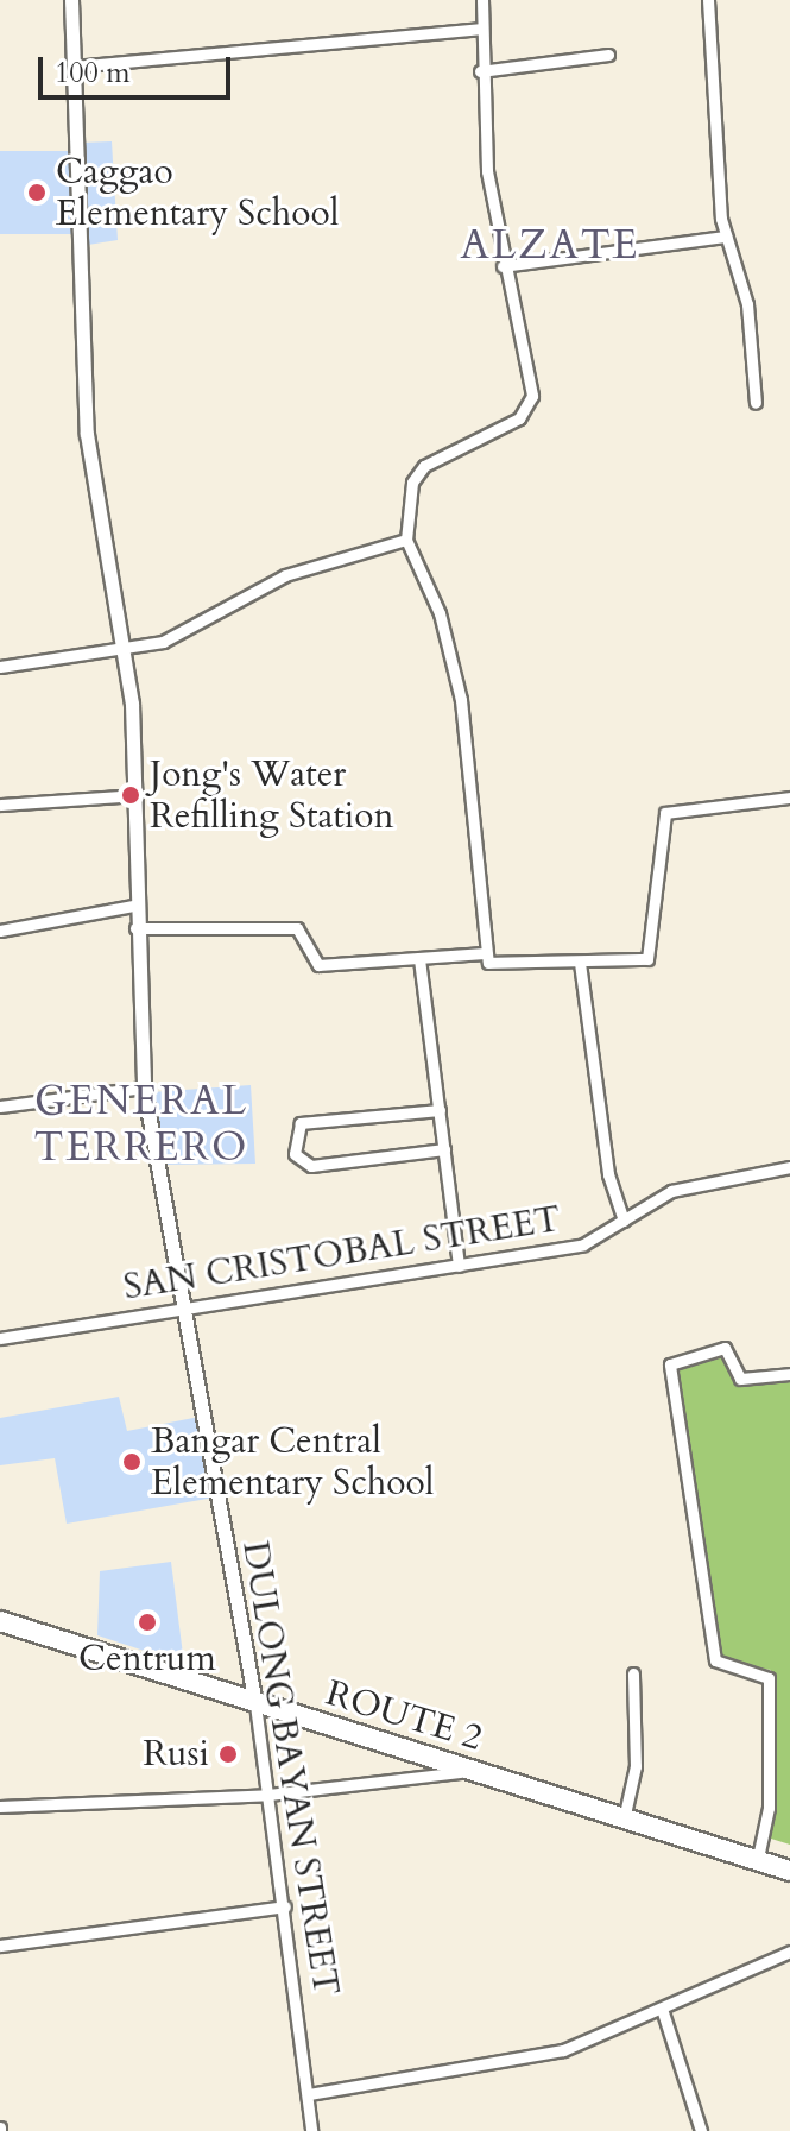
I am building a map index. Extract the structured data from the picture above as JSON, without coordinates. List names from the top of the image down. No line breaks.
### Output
{"streets":{"highway":["ROUTE 2"],"street":["SAN CRISTOBAL STREET","DULONG BAYAN STREET"]},"crossings":[["SAN CRISTOBAL STREET","DULONG BAYAN STREET"],["ROUTE 2","DULONG BAYAN STREET"]],"districts":["ALZATE","GENERAL TERRERO"],"places":["Caggao Elementary School","Jong's Water Refilling Station","Bangar Central Elementary School","Centrum","Rusi"],"scale_bar":"100 m"}
